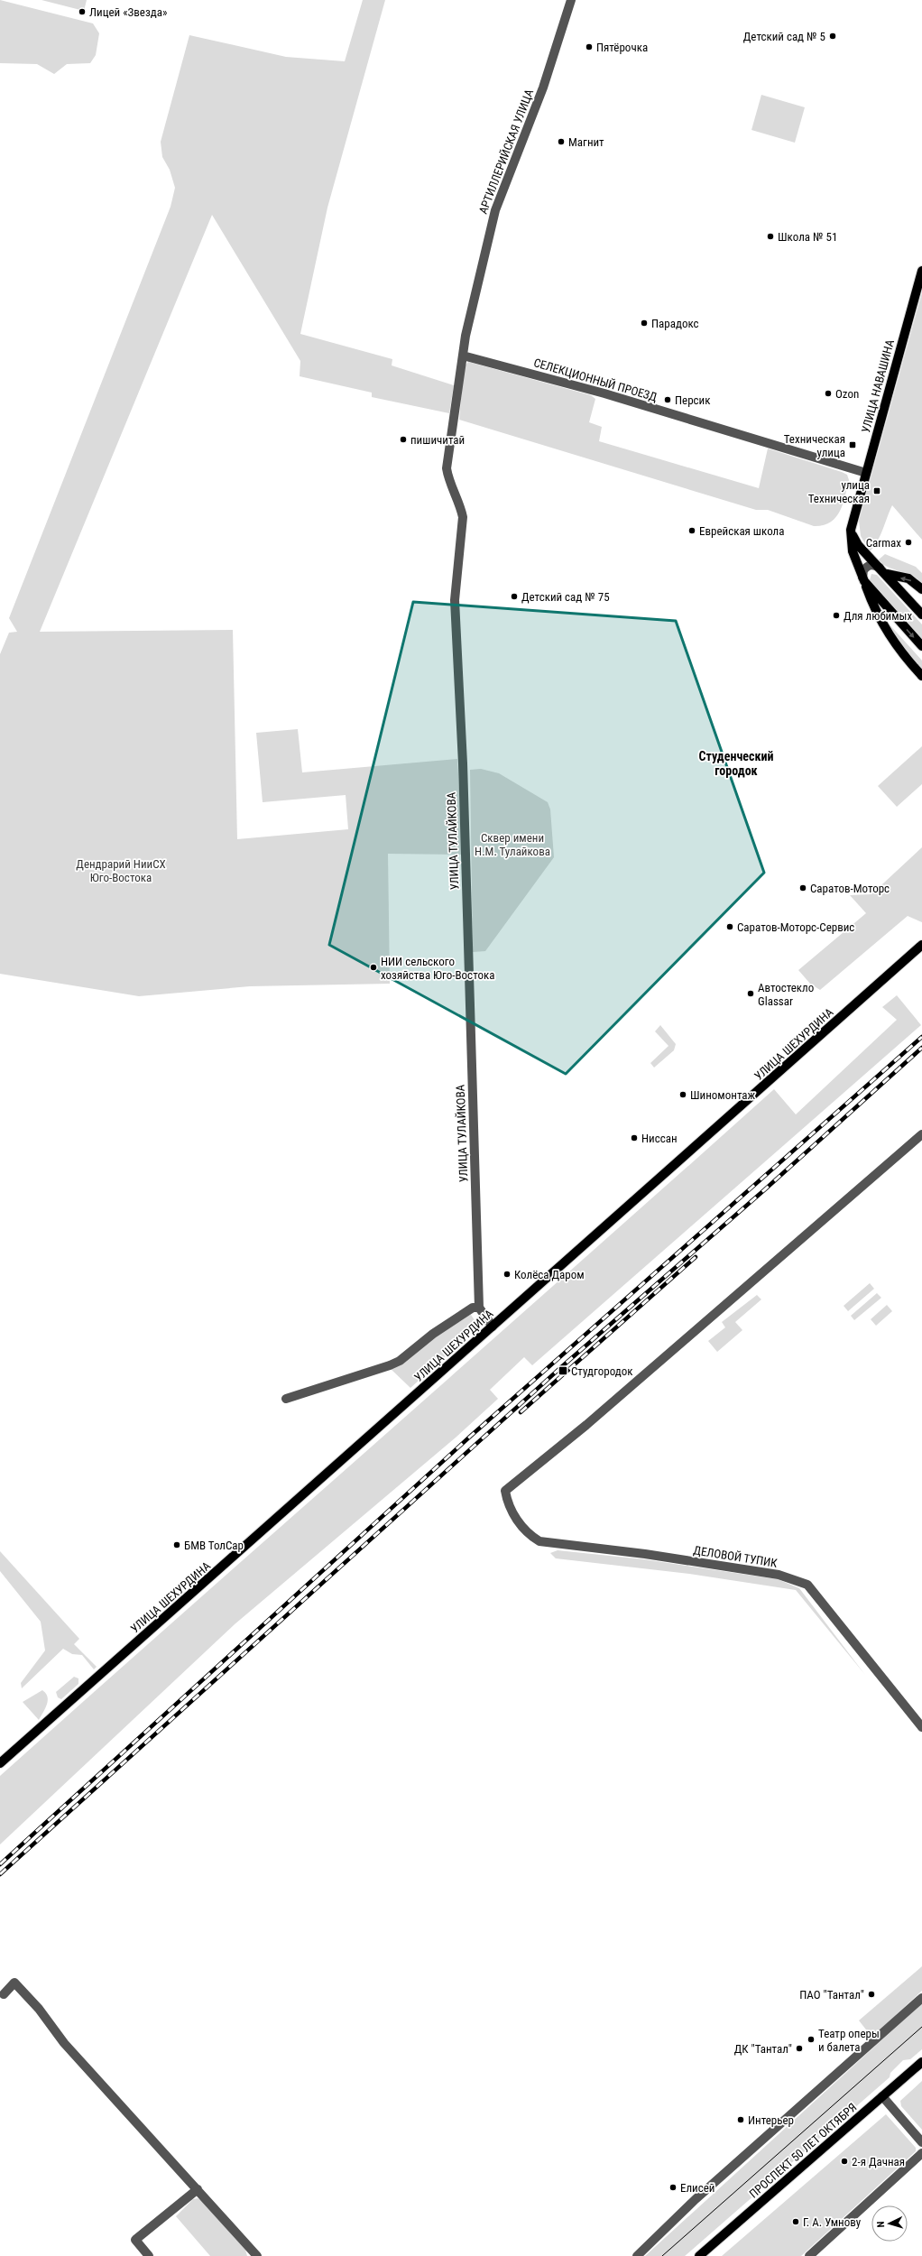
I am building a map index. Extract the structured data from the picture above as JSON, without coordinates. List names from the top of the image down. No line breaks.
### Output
{"streets":{"main road":["УЛИЦА НАВАШИНА","УЛИЦА ШЕХУРДИНА","ПРОСПЕКТ 50 ЛЕТ ОКТЯБРЯ"],"street":["АРТИЛЛЕРИЙСКАЯ УЛИЦА","СЕЛЕКЦИОННЫЙ ПРОЕЗД","УЛИЦА ТУЛАЙКОВА","ДЕЛОВОЙ ТУПИК"]},"crossings":[["АРТИЛЛЕРИЙСКАЯ УЛИЦА","СЕЛЕКЦИОННЫЙ ПРОЕЗД"],["АРТИЛЛЕРИЙСКАЯ УЛИЦА","УЛИЦА ТУЛАЙКОВА"],["СЕЛЕКЦИОННЫЙ ПРОЕЗД","УЛИЦА НАВАШИНА"],["СЕЛЕКЦИОННЫЙ ПРОЕЗД","УЛИЦА ТУЛАЙКОВА"]],"districts":["Студенческий городок"],"parks":["Сквер имени Н.М. Тулайкова","Дендрарий НииСХ Юго-Востока"],"places":{"other":["Лицей «Звезда»","Детский сад № 5","Пятёрочка","Магнит","Школа № 51","Парадокс","Ozon","Персик","пишичитай","Еврейская школа","Carmax","Детский сад № 75","Для любимых","Саратов-Моторс","Саратов-Моторс-Сервис","НИИ сельского хозяйства Юго-Востока","Автостекло Glassar","Шиномонтаж","Ниссан","Колёса Даром","БМВ ТолСар","ПАО \"Тантал\"","Театр оперы и балета","ДК \"Тантал\"","Интерьер","2-я Дачная","Елисей","Г. А. Умнову"],"transit":["Техническая улица","улица Техническая","Студгородок"]},"north":"left"}
